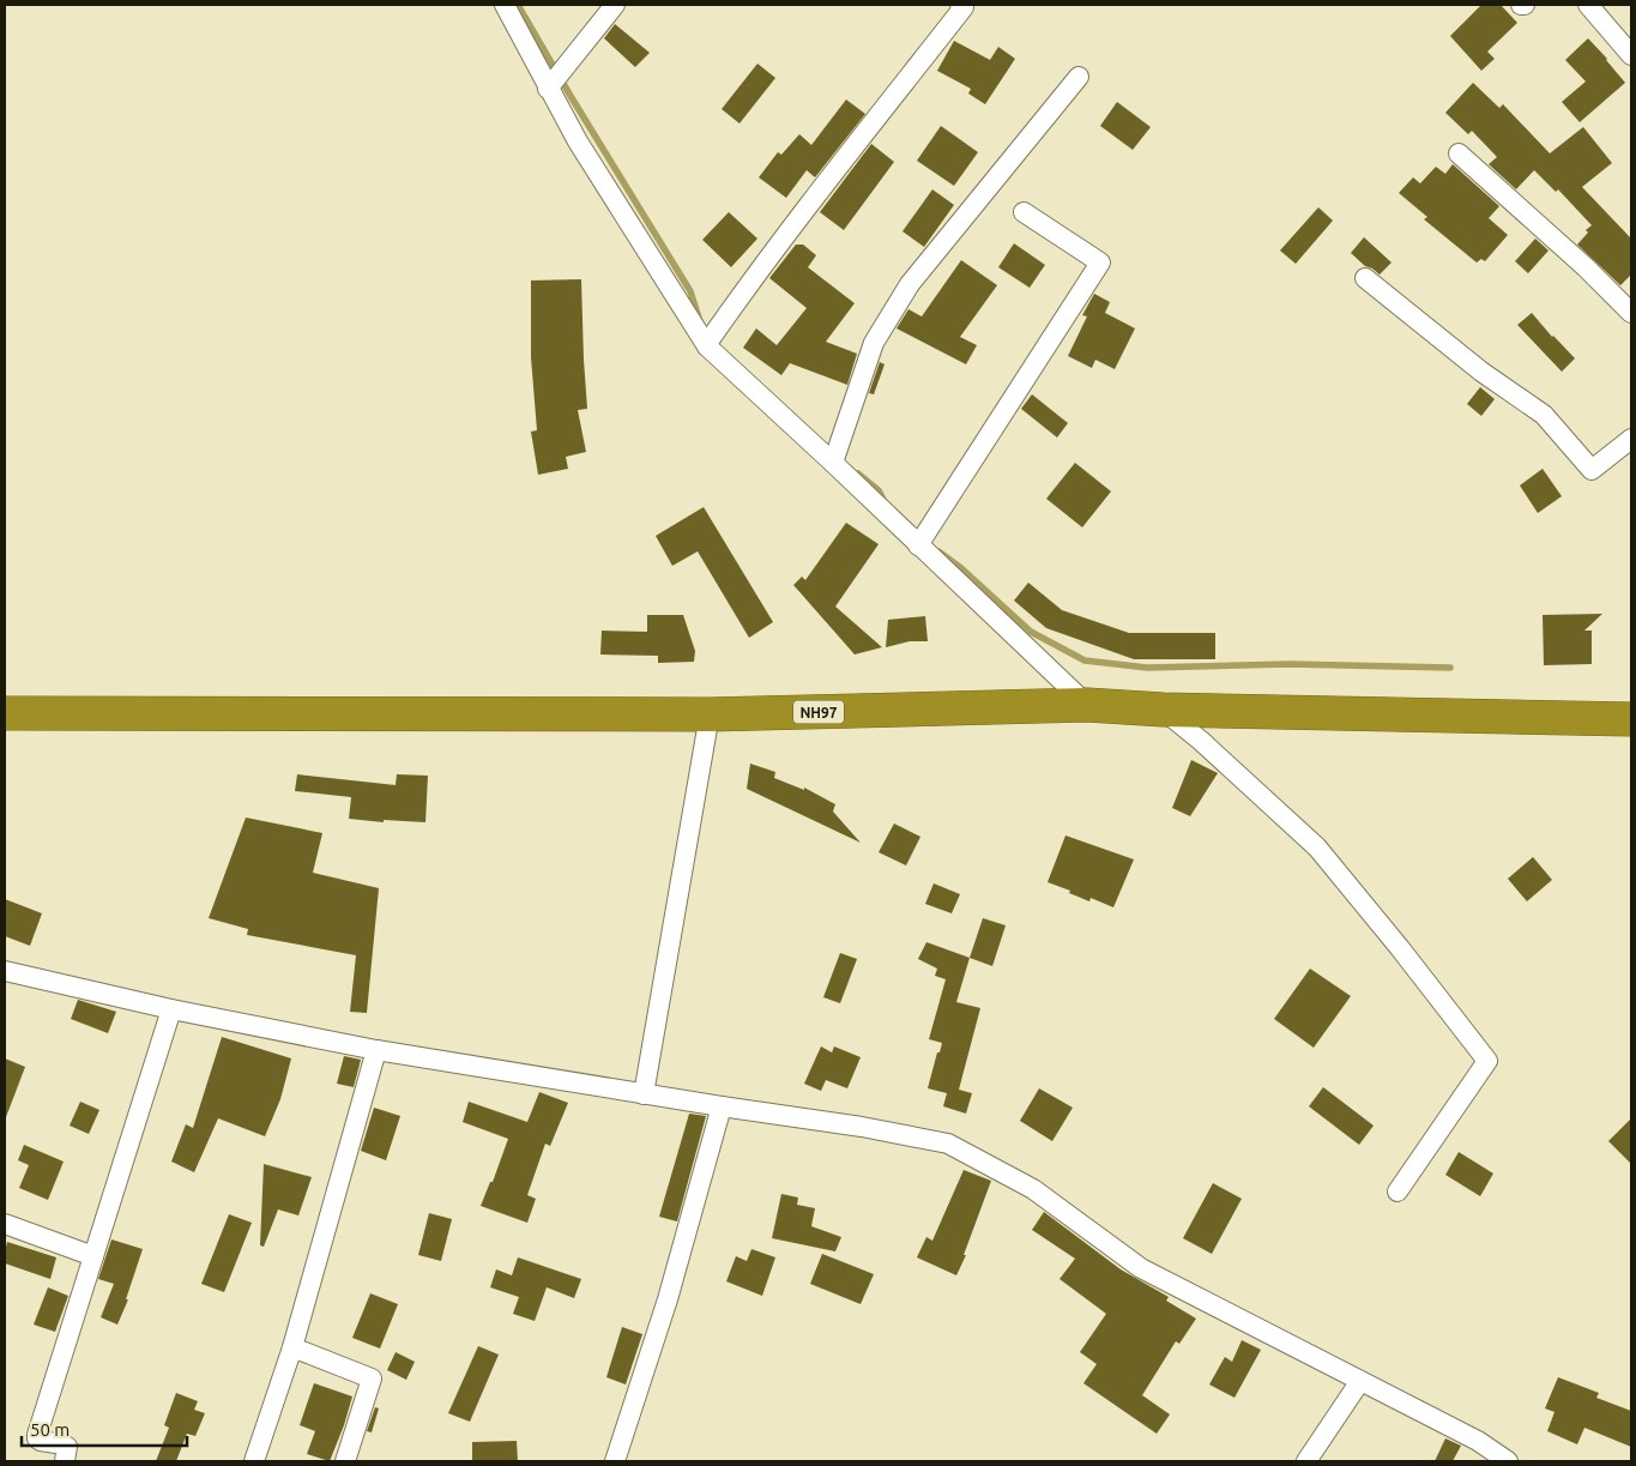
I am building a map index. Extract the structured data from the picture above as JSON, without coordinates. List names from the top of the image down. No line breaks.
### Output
{"streets":{"highway":["NH97"]},"scale_bar":"50 m"}
